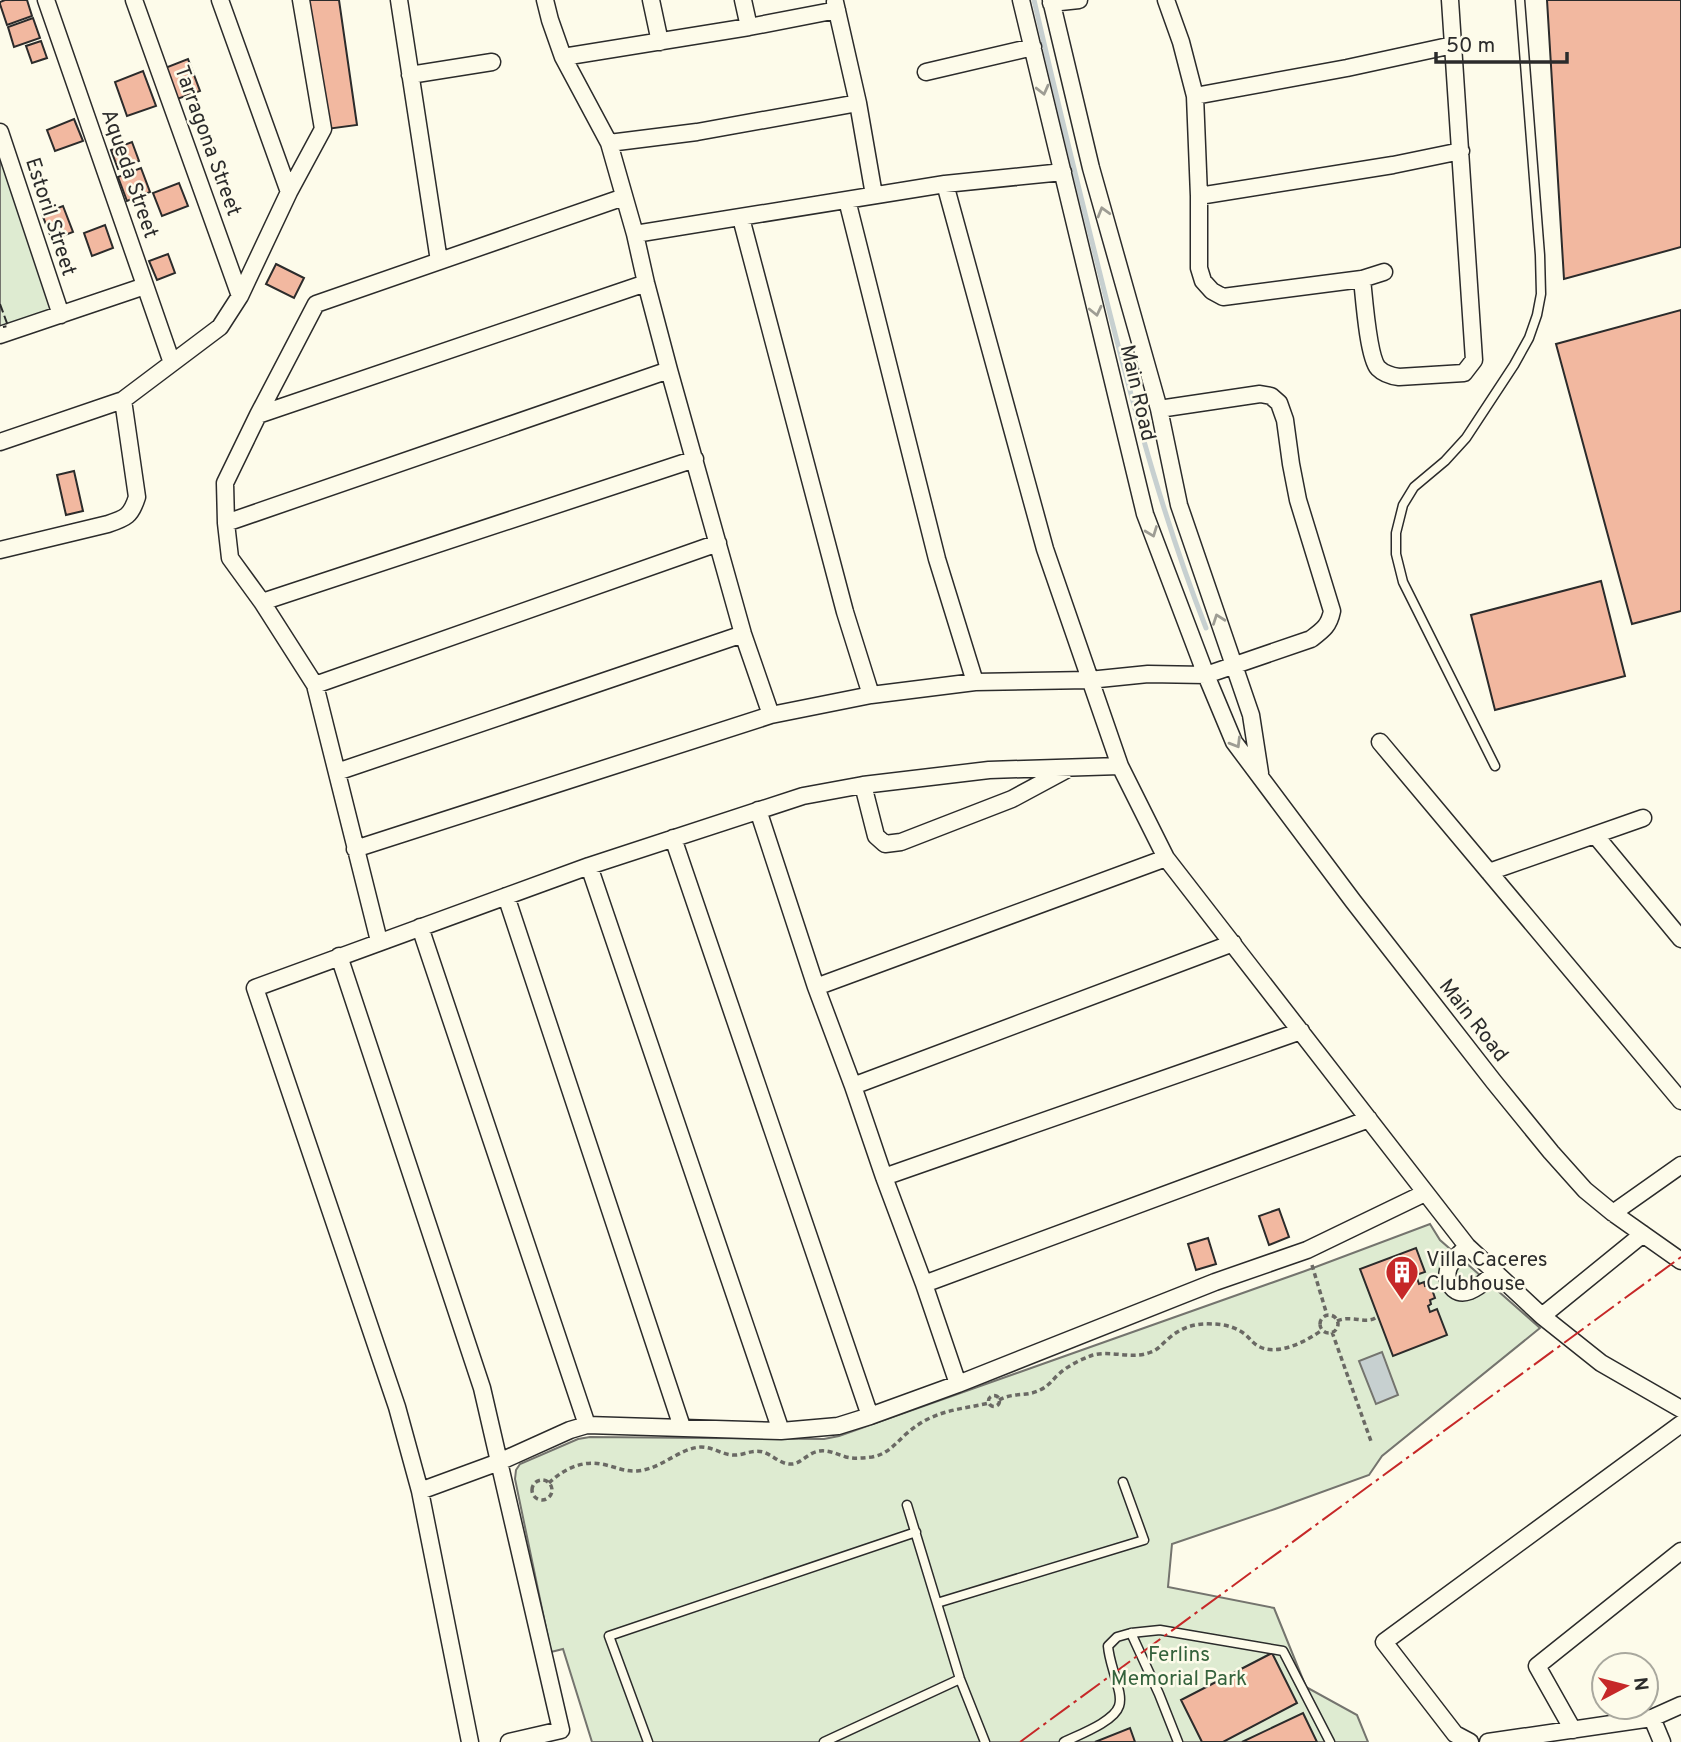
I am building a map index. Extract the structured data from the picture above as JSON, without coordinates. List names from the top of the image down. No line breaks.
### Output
{"streets":{"street":["Tarragona Street","Aqueda Street","Estoril Street","Main Road"]},"parks":["Ferlins Memorial Park"],"places":{"building":["Villa Caceres Clubhouse"]},"scale_bar":"50 m","north":"right"}
